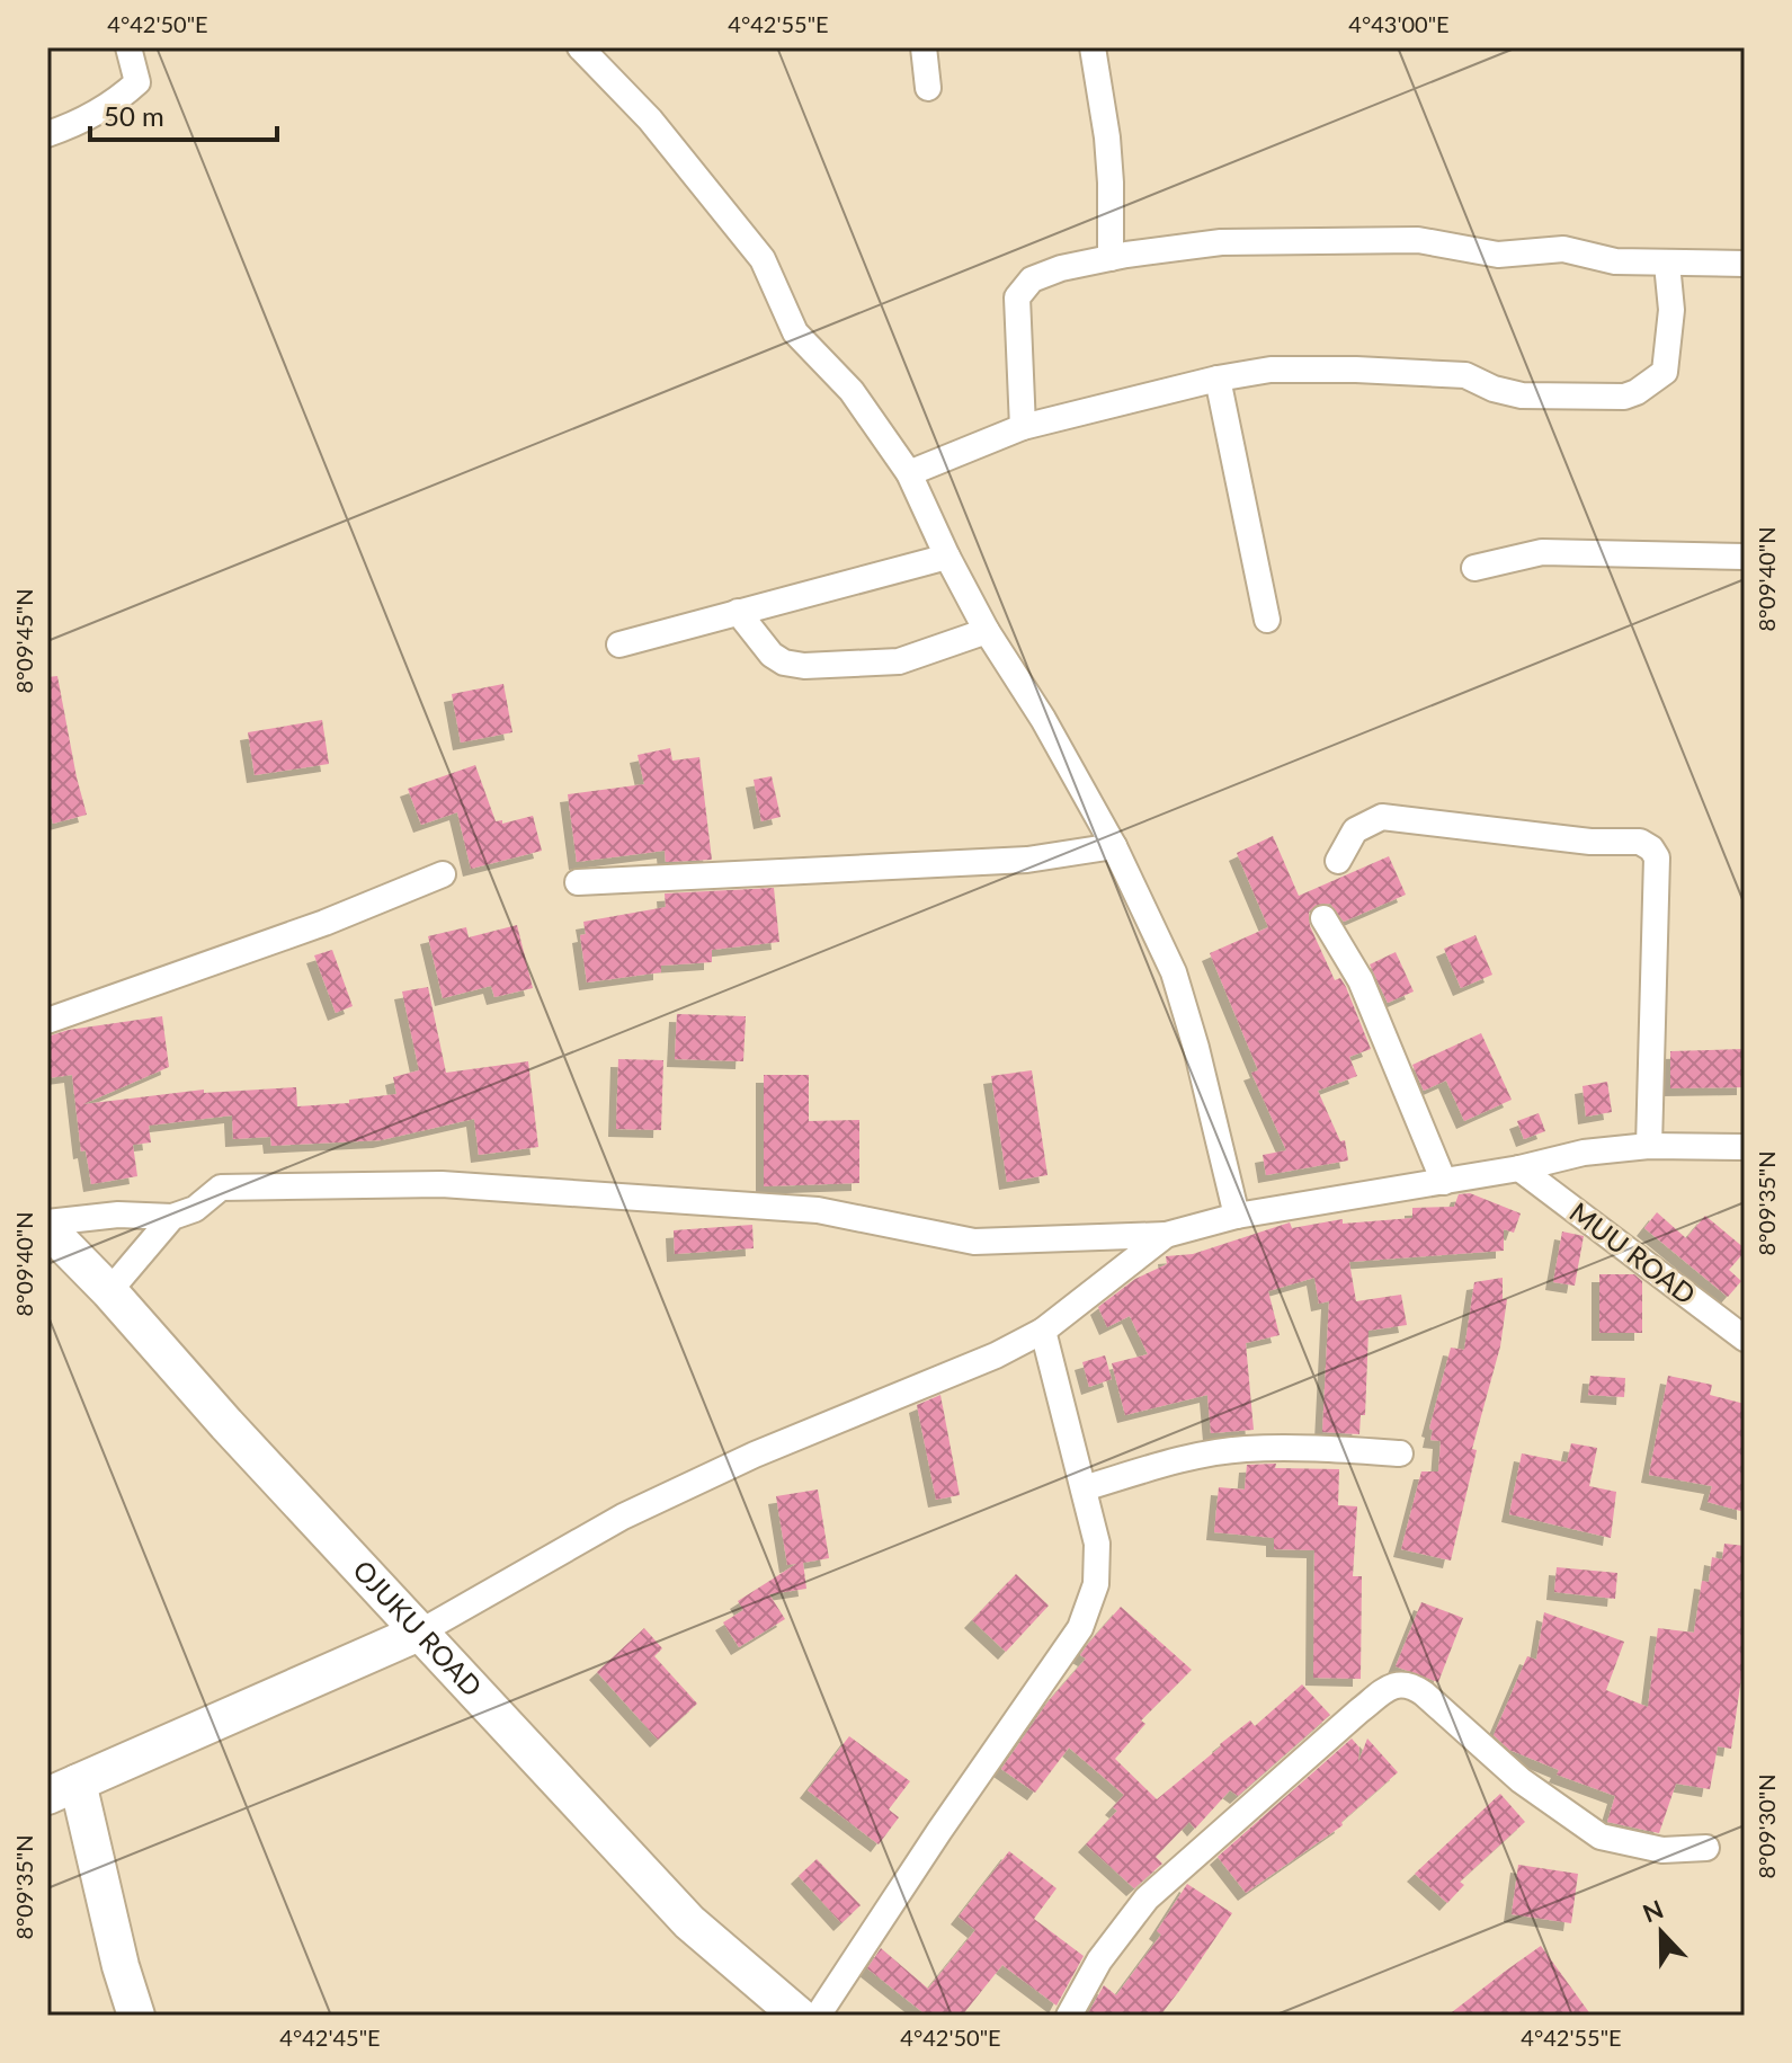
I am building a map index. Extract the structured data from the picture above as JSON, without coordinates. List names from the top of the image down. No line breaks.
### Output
{"streets":{"main road":["OJUKU ROAD"],"street":["MUU ROAD"]},"scale_bar":"50 m","north":"top","coordinates":["4°42'50\"E","4°42'55\"E","4°43'00\"E","8°09'40\"N","8°09'45\"N","8°09'35\"N","8°09'30\"N","4°42'45\"E"]}
